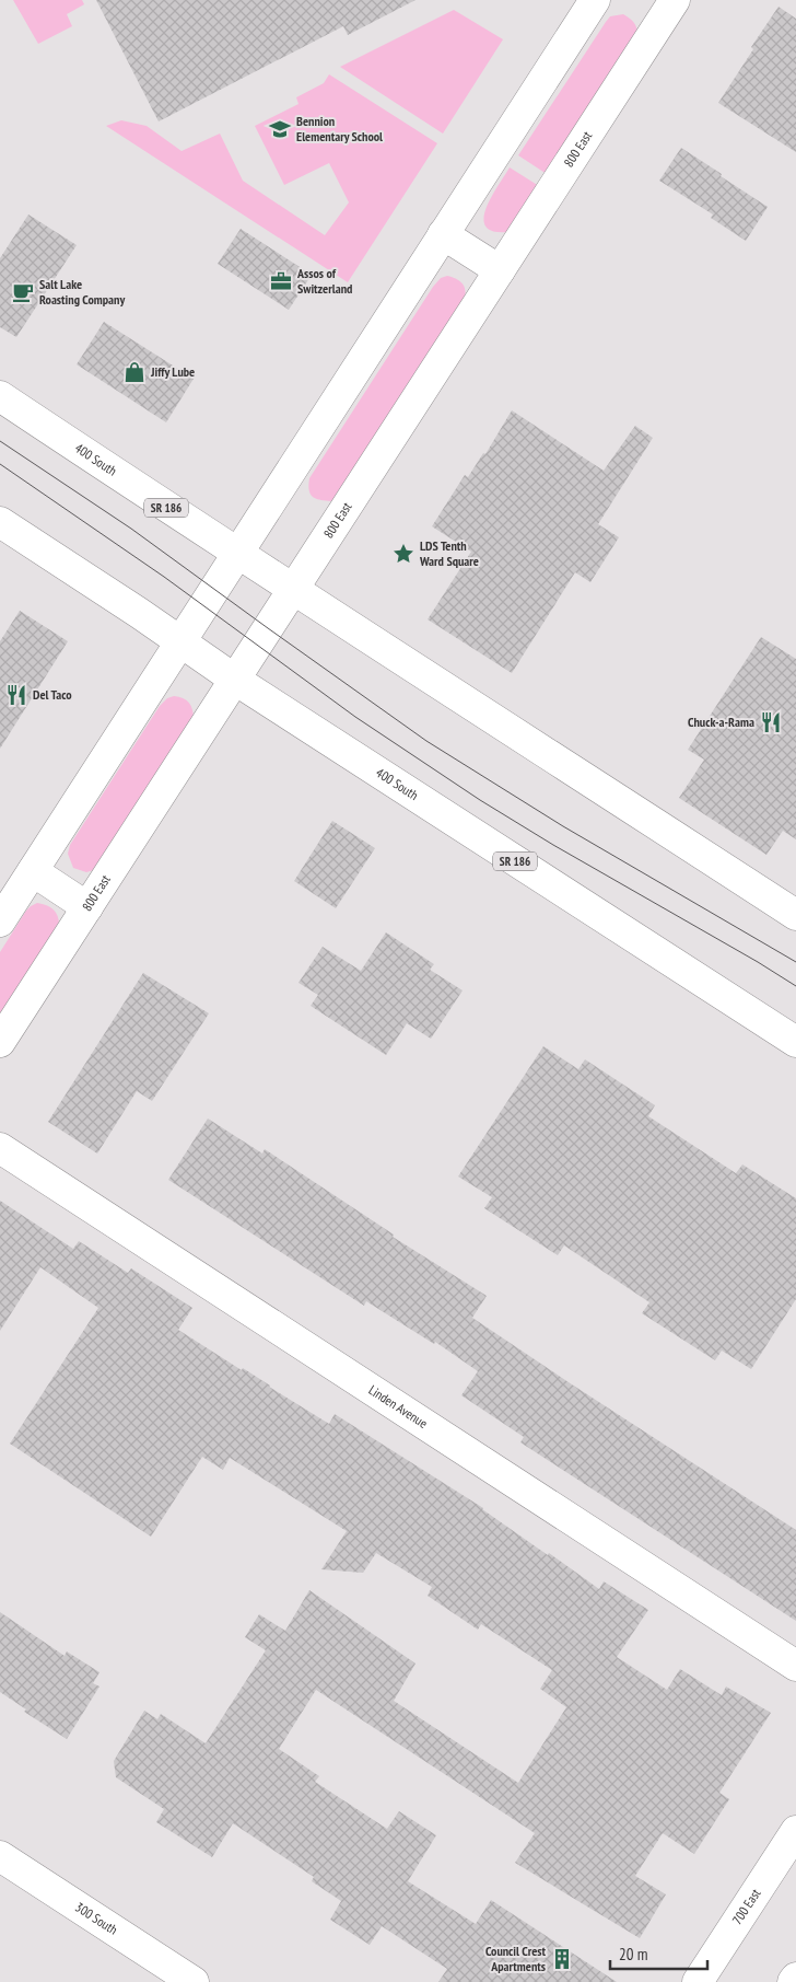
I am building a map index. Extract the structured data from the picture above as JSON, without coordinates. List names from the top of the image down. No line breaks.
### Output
{"streets":{"street":["800 East","400 South","SR 186","Linden Avenue","700 East","300 South"]},"crossings":[["800 East","400 South"]],"places":{"school or university":["Bennion Elementary School"],"office":["Assos of Switzerland"],"cafe":["Salt Lake Roasting Company"],"shop":["Jiffy Lube"],"place":["LDS Tenth Ward Square"],"restaurant":["Del Taco","Chuck-a-Rama"],"building":["Council Crest Apartments"]},"scale_bar":"20 m"}
